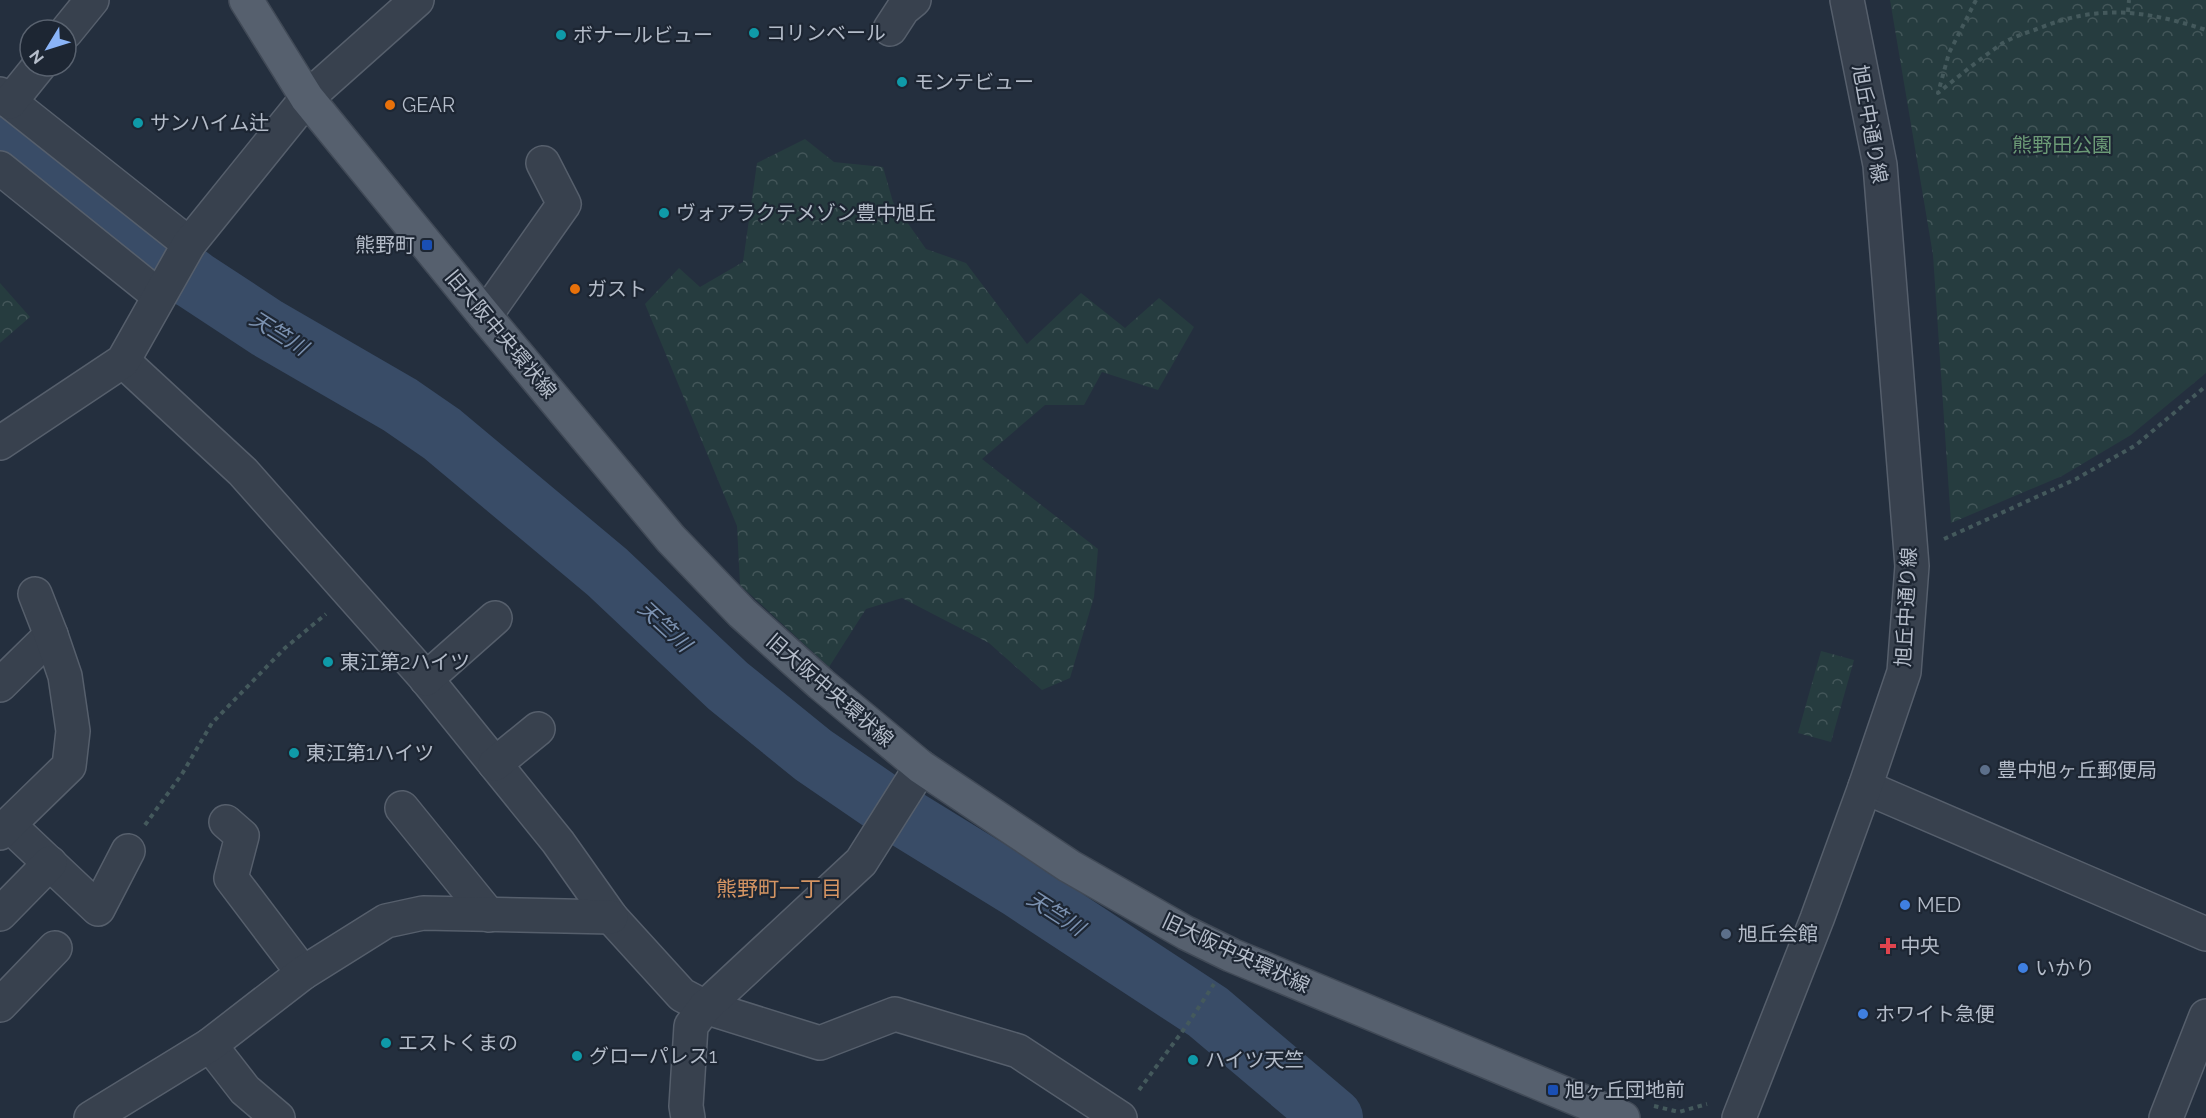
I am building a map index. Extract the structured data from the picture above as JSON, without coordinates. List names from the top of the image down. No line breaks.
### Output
{"streets":{"main road":["旧大阪中央環状線"],"street":["旭丘中通り線"]},"districts":["熊野町一丁目"],"water":["天竺川"],"parks":["熊野田公園"],"places":{"other":["コリンベール","ボナールビュー","モンテビュー","GEAR","サンハイム辻","ヴォアラクテメゾン豊中旭丘","ガスト","東江第2ハイツ","東江第1ハイツ","豊中旭ヶ丘郵便局","MED","旭丘会館","いかり","ホワイト急便","エストくまの","グローパレス1","ハイツ天竺"],"transit":["熊野町","旭ヶ丘団地前"],"health":["中央"]},"north":"bottom left"}
